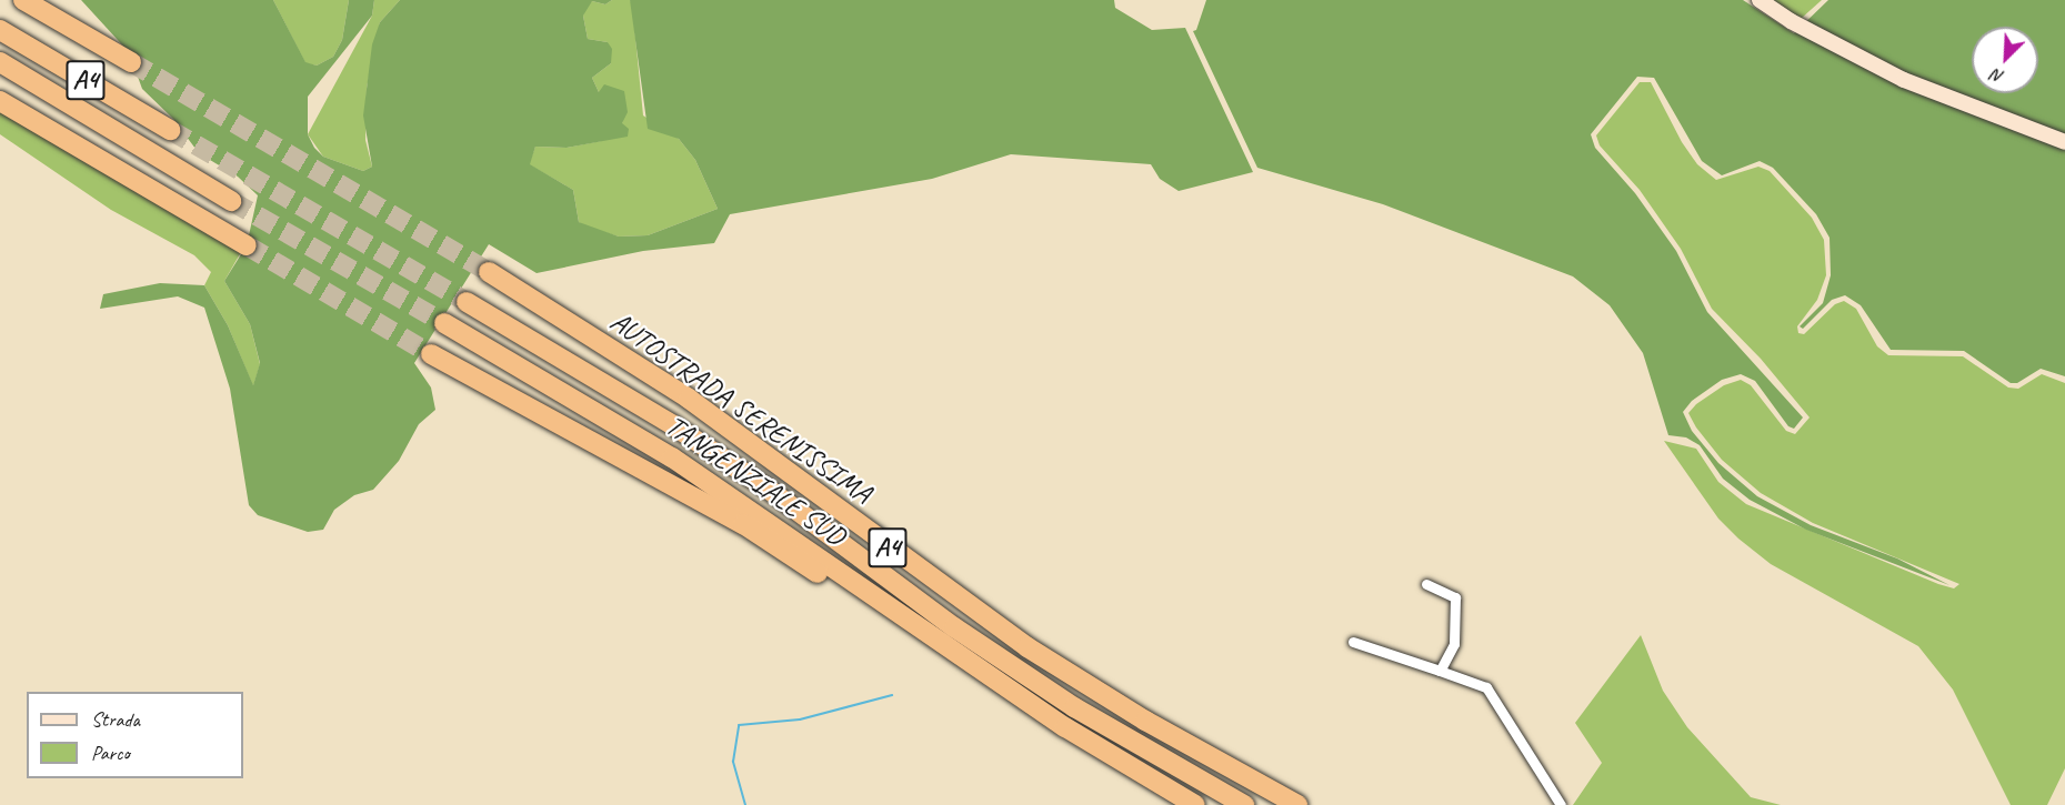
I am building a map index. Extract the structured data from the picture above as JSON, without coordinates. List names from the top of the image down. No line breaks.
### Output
{"streets":{"highway":["A4","AUTOSTRADA SERENISSIMA","TANGENZIALE SUD"]},"legend":["Strada","Parco"],"north":"bottom left"}
